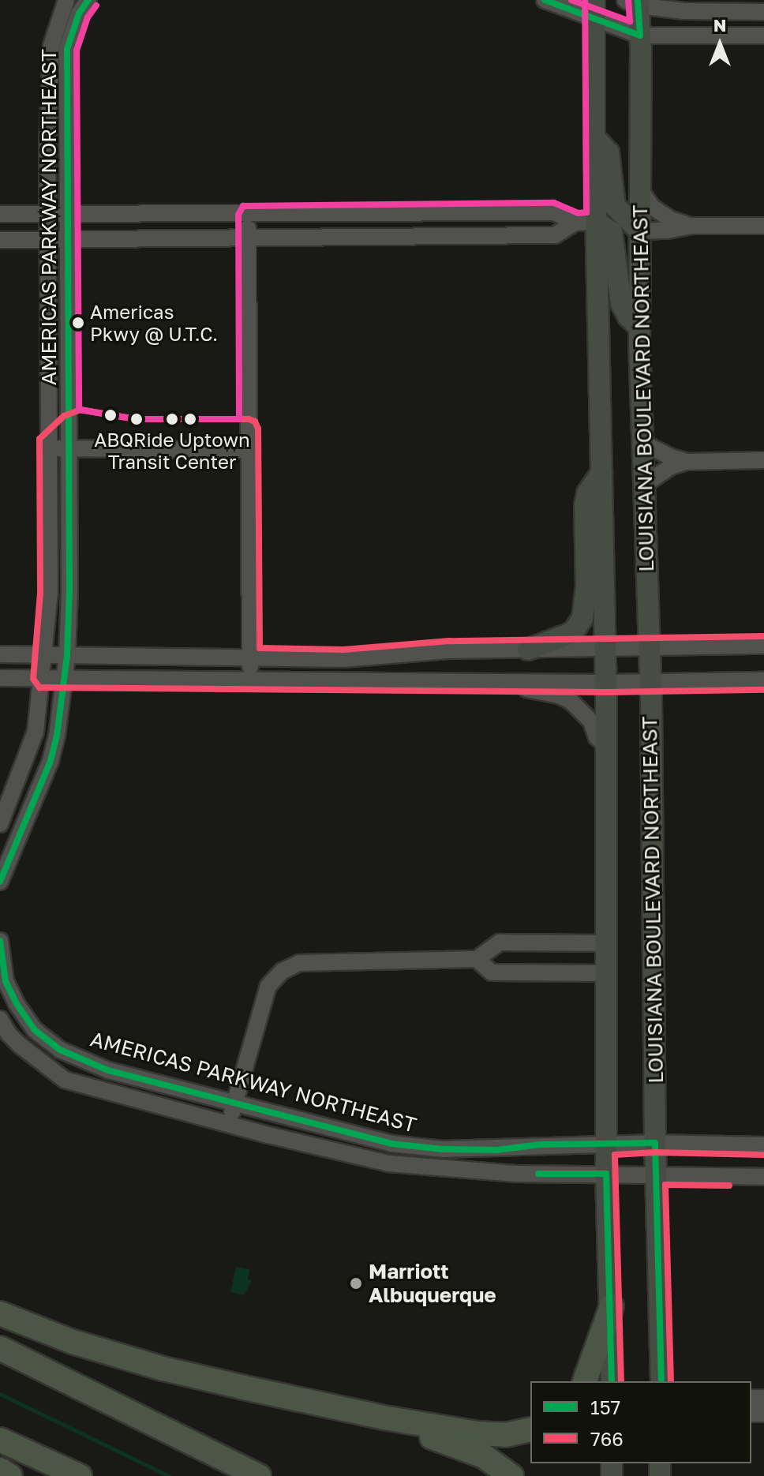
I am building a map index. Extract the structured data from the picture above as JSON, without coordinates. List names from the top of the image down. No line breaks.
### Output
{"streets":{"main road":["LOUISIANA BOULEVARD NORTHEAST"],"street":["AMERICAS PARKWAY NORTHEAST"]},"crossings":[["AMERICAS PARKWAY NORTHEAST","LOUISIANA BOULEVARD NORTHEAST"]],"places":["Americas Pkwy @ U.T.C.","ABQRide Uptown Transit Center","Marriott Albuquerque"],"lines":["transit line 157","transit line 766"],"legend":["157","766"],"north":"top"}
